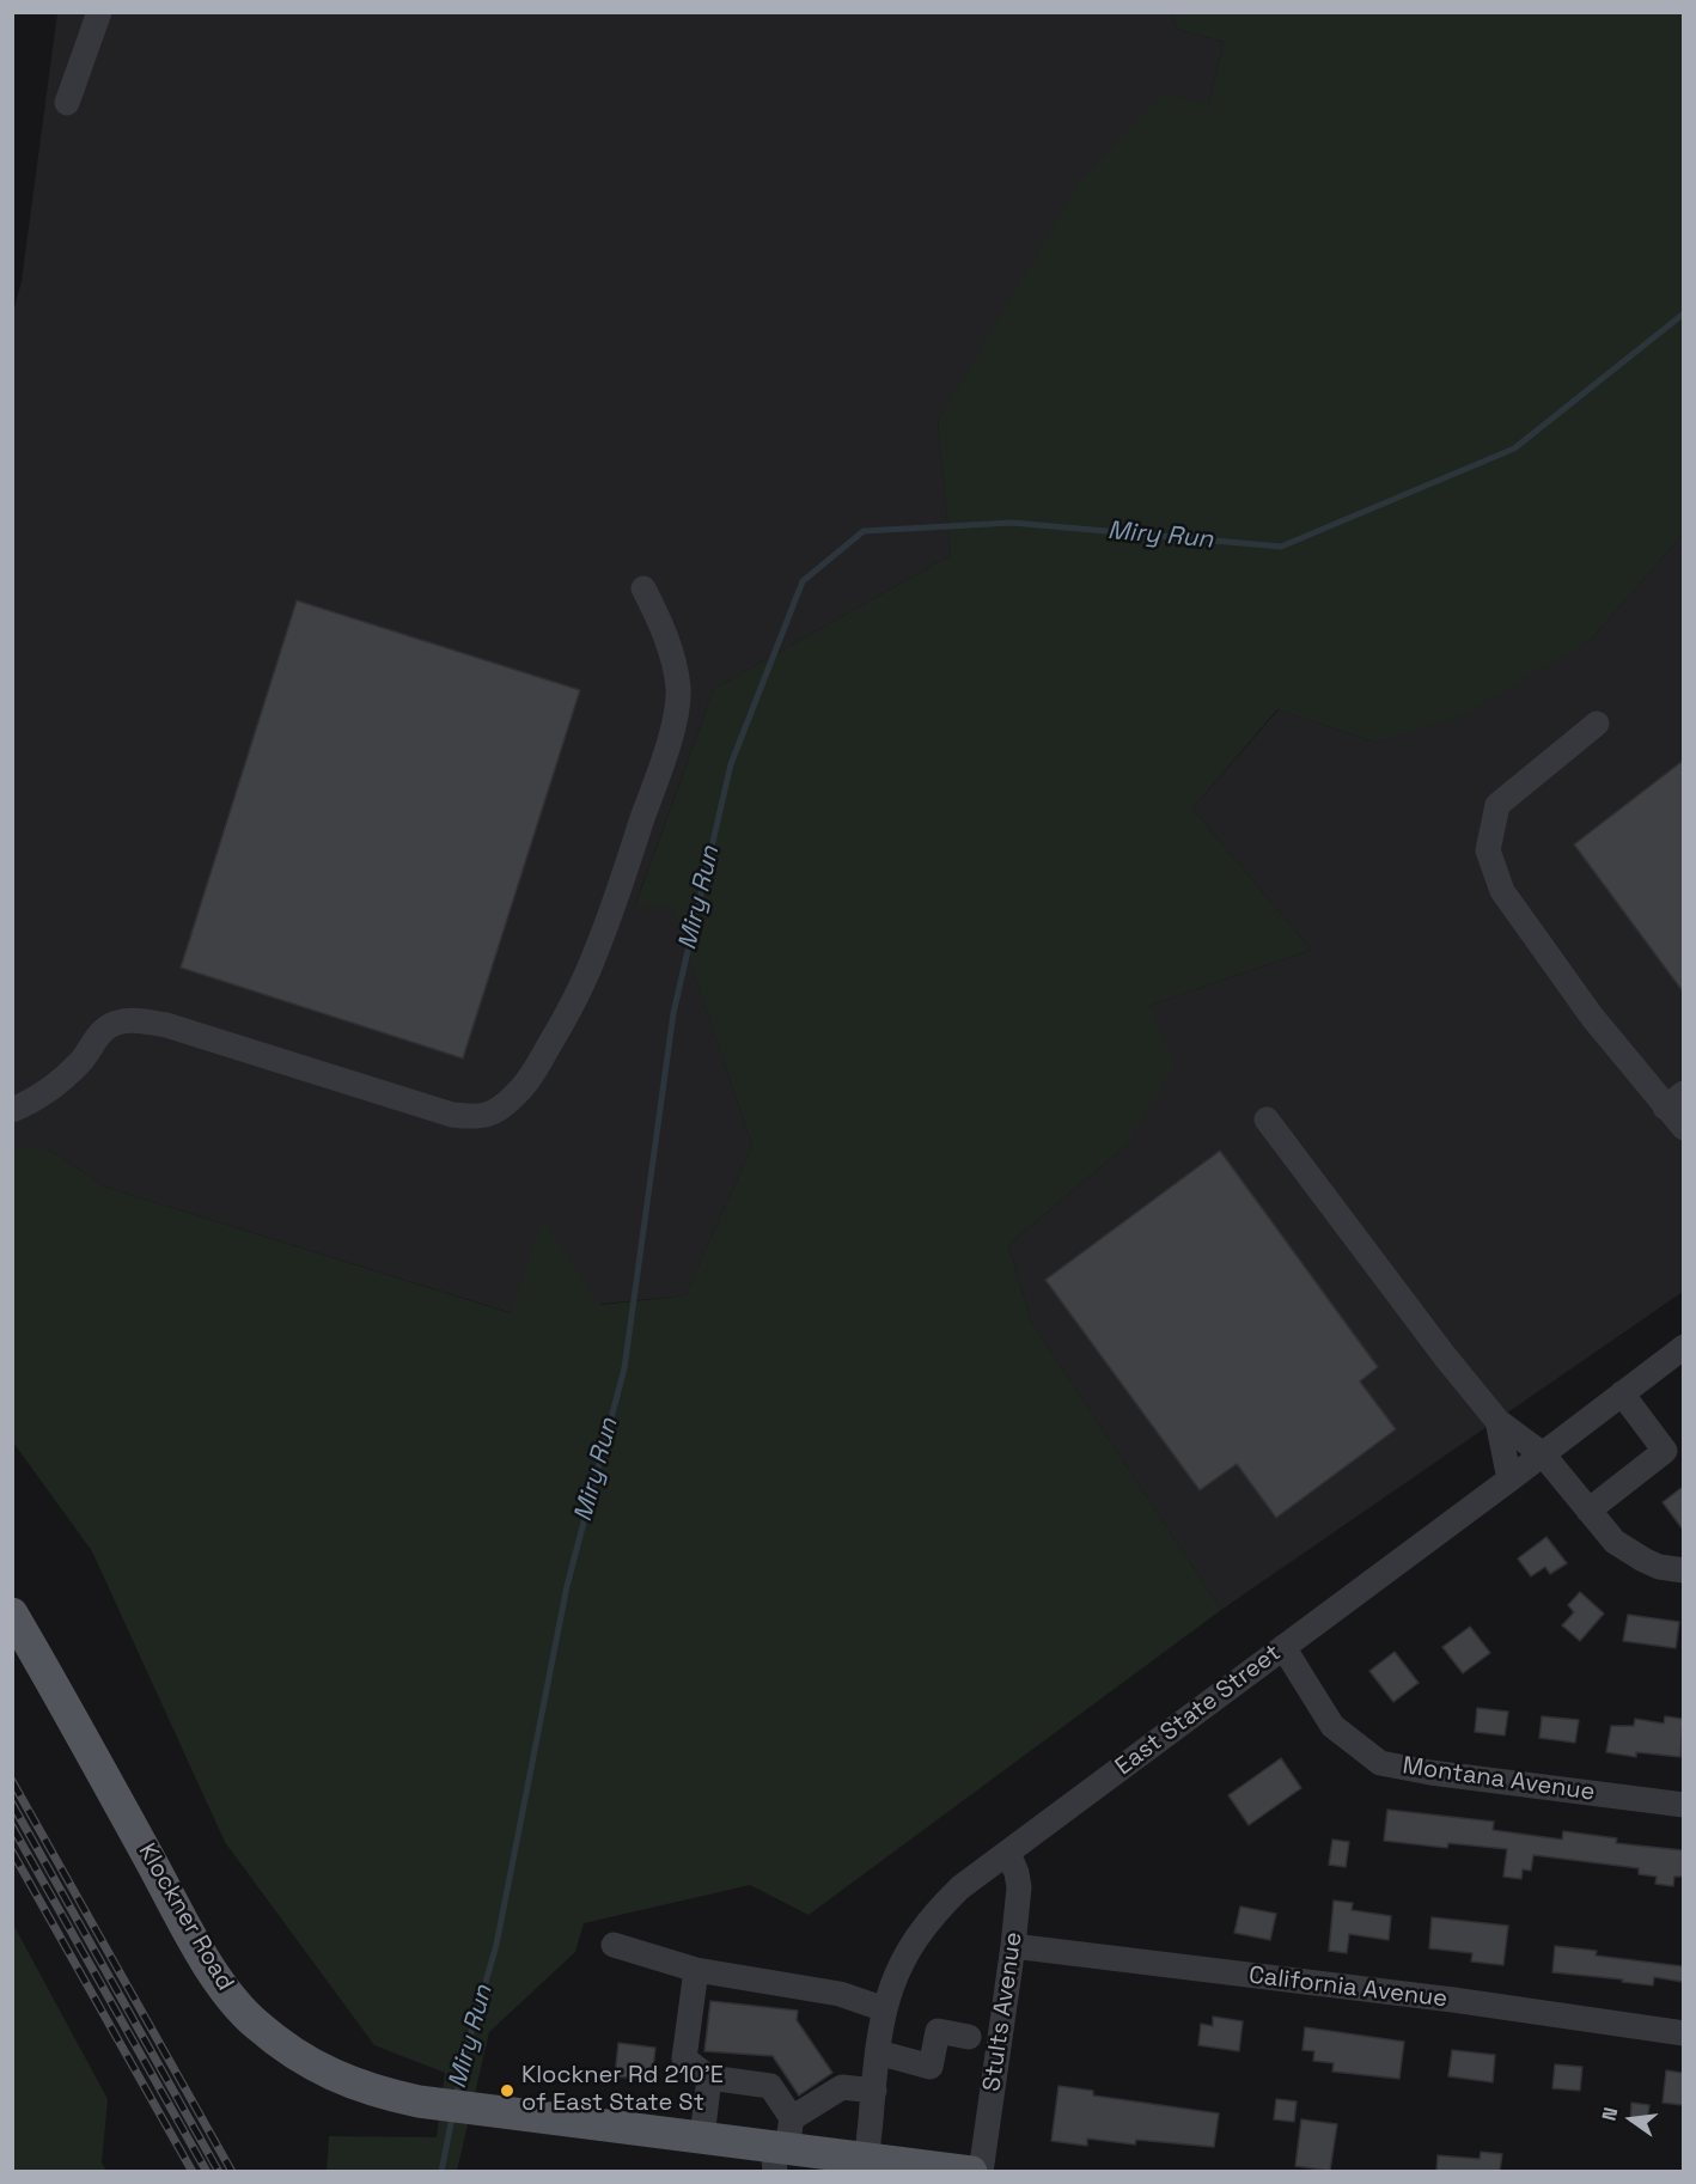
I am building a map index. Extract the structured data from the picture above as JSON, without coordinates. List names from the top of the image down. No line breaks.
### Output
{"streets":{"main road":["Klockner Road"],"street":["East State Street","Montana Avenue","California Avenue","Stults Avenue"]},"crossings":[["East State Street","Montana Avenue"],["East State Street","Klockner Road"],["East State Street","Stults Avenue"],["California Avenue","Stults Avenue"]],"water":["Miry Run"],"places":["Klockner Rd 210'E of East State St"],"north":"left"}
